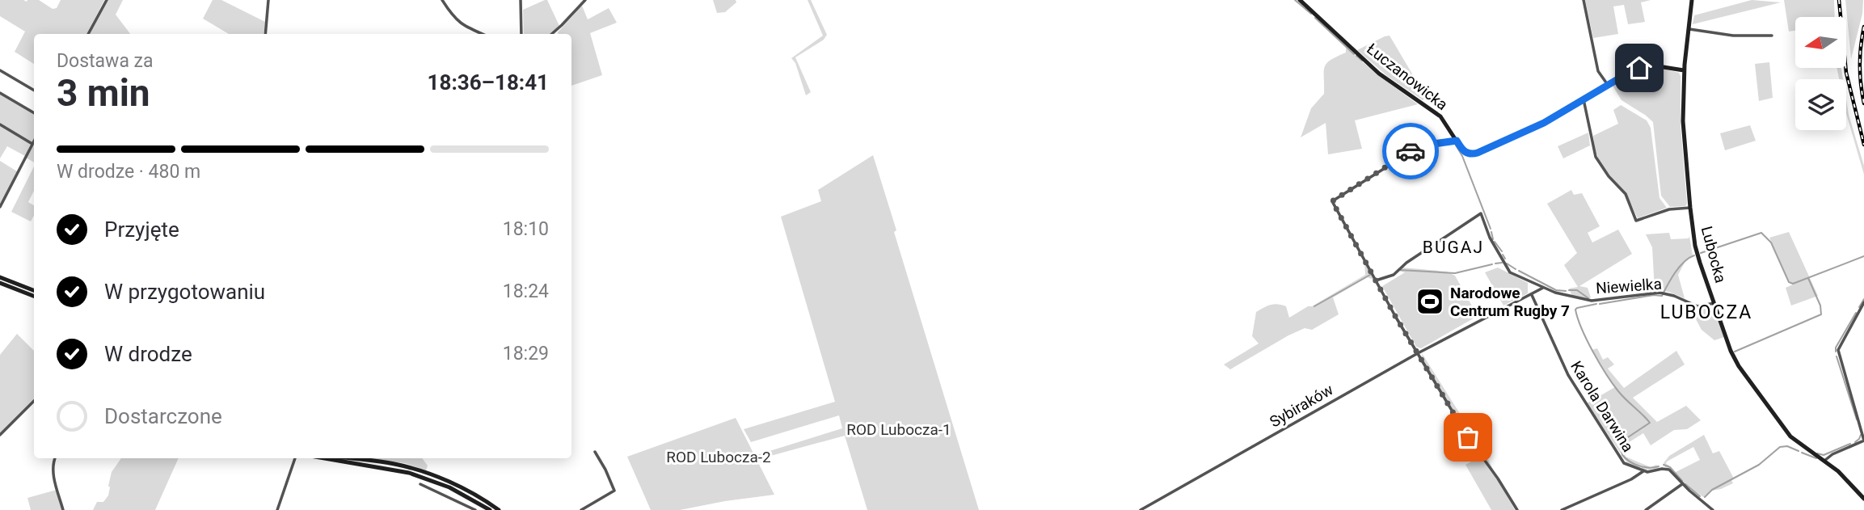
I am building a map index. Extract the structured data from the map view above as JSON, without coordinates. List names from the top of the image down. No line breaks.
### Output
{"streets":{"street":["Łuczanowicka","Lubocka","Niewielka","Sybiraków","Karola Darwina"]},"crossings":[["Łuczanowicka","Lubocka"],["Lubocka","Niewielka"],["Niewielka","Sybiraków"],["Sybiraków","Karola Darwina"]],"districts":["BUGAJ","LUBOCZA"],"parks":["ROD Lubocza-1","ROD Lubocza-2"],"places":{"sports":["Narodowe Centrum Rugby 7"]},"north":"left","page":{"heading":["3 min","Dostawa za","18:36–18:41"],"bar":"W drodze · 480 m","list":[["Przyjęte","18:10"],["W przygotowaniu","18:24"],["W drodze","18:29"],"Dostarczone"]}}
